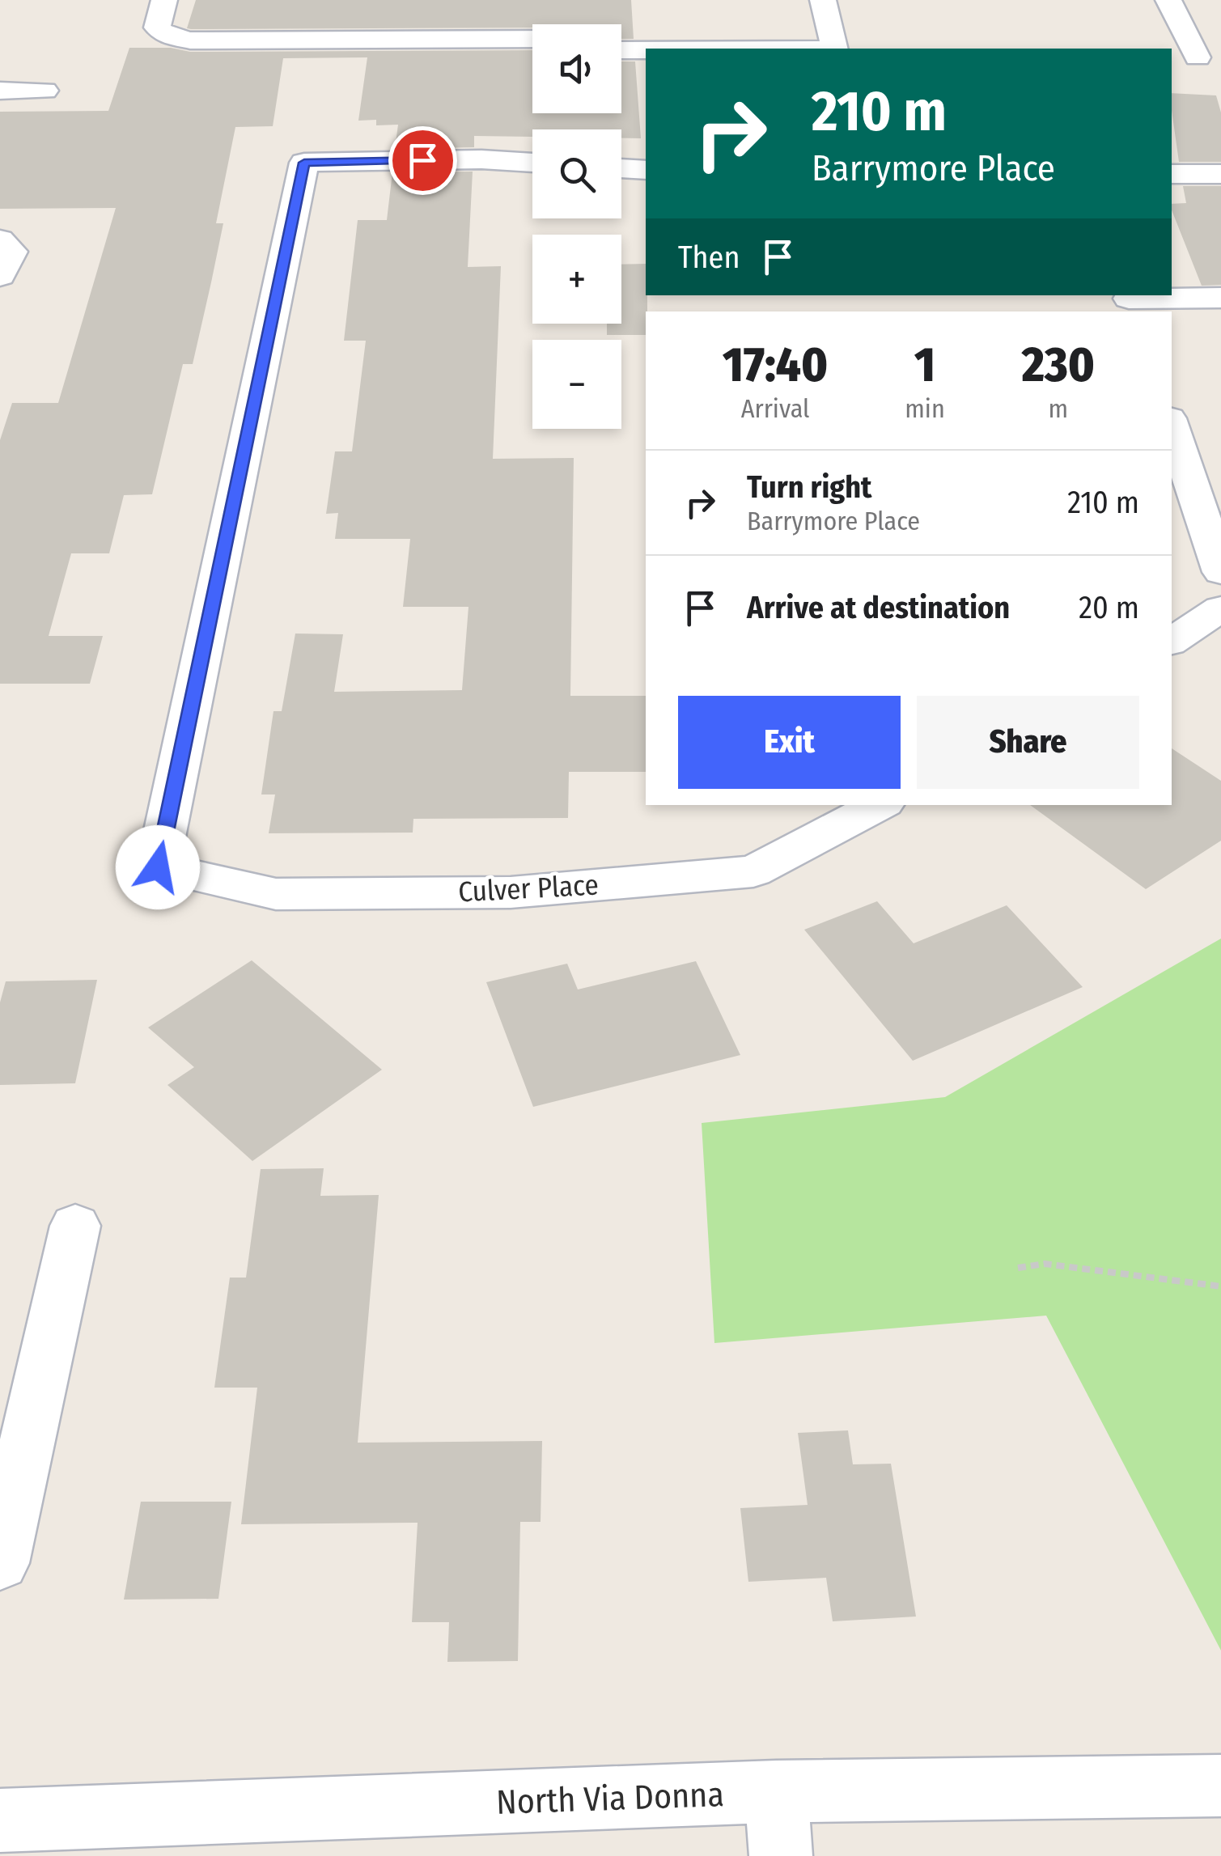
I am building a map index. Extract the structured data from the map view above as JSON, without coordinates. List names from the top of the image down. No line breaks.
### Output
{"streets":{"street":["Culver Place","North Via Donna"]},"page":{"map_buttons":["+","−"],"turn":["210 m","Barrymore Place"],"then":"Then","eta":["17:40","Arrival","1","min","230","m"],"list":[{"name":"Turn right","note":"Barrymore Place","value":"210 m"},{"name":"Arrive at destination","value":"20 m"}],"buttons":["Exit","Share"]}}
